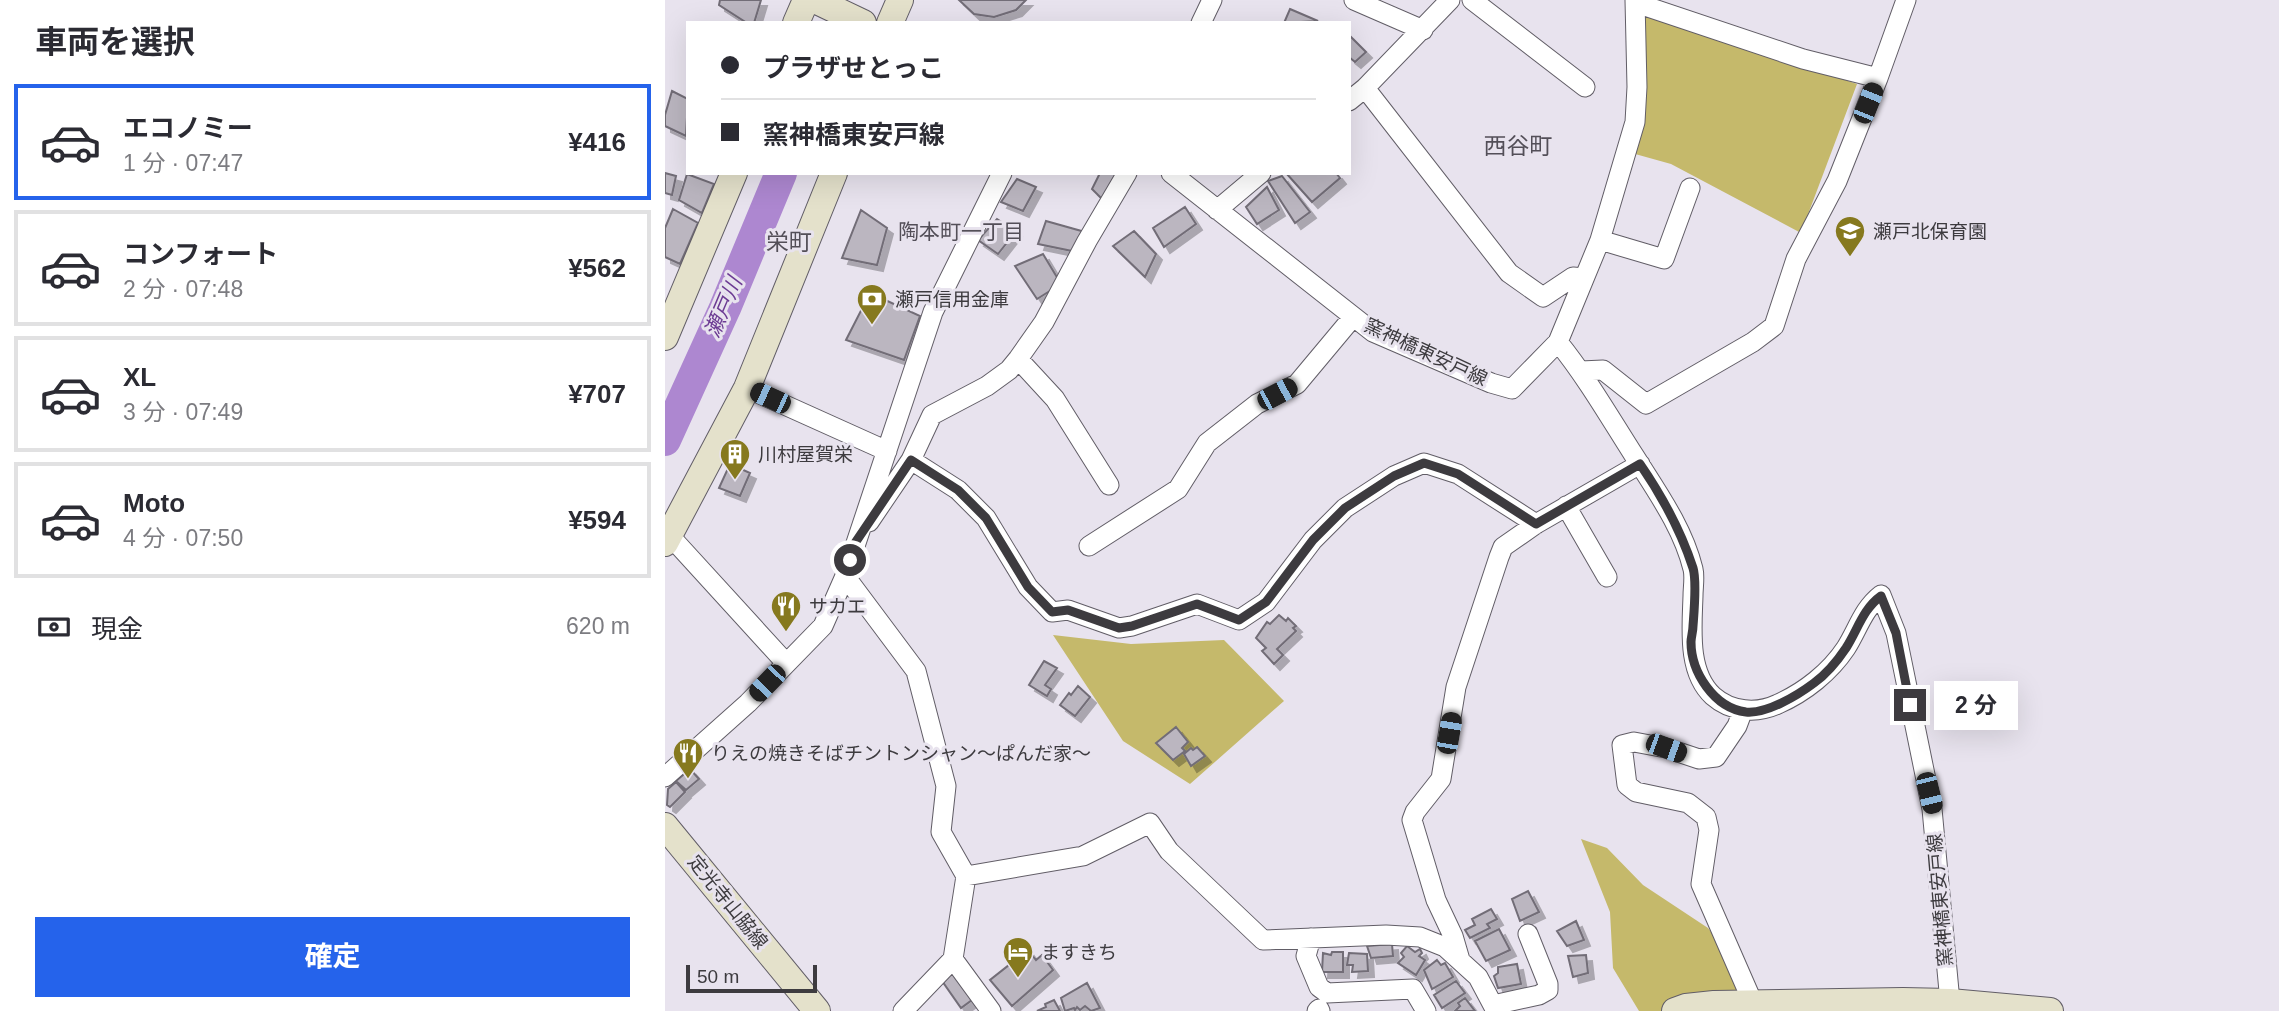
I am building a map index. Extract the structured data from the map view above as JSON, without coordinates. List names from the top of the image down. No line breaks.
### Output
{"streets":{"main road":["定光寺山脇線"],"street":["窯神橋東安戸線"]},"districts":["西谷町","陶本町一丁目","栄町"],"water":["瀬戸川"],"places":{"school or university":["瀬戸北保育園"],"bank":["瀬戸信用金庫"],"building":["川村屋賀栄"],"restaurant":["サカエ","りえの焼きそばチントンシャン～ぱんだ家～"],"hotel":["ますきち"]},"scale_bar":"50 m","page":{"heading":"車両を選択","banner":["プラザせとっこ","窯神橋東安戸線"],"list":[{"name":"エコノミー","note":"1 分 · 07:47","value":"¥416"},{"name":"コンフォート","note":"2 分 · 07:48","value":"¥562"},{"name":"XL","note":"3 分 · 07:49","value":"¥707"},{"name":"Moto","note":"4 分 · 07:50","value":"¥594"}],"pay":["現金","620 m"],"bubble":"2 分","buttons":"確定","scale":"50 m"}}
